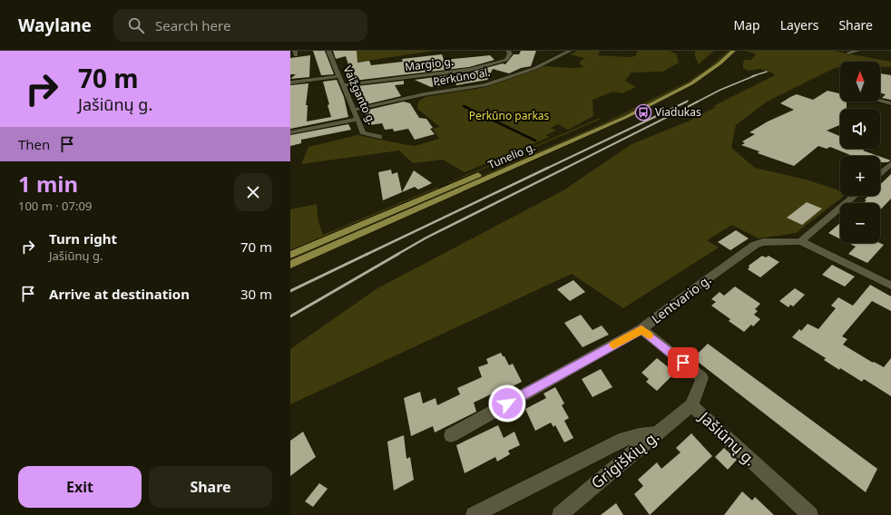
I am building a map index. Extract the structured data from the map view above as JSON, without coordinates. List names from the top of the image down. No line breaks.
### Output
{"streets":{"main road":["Tunelio g."],"street":["Margio g.","Perkūno al.","Vaižganto g.","Lentvario g.","Jašiūnų g.","Grigiškių g."]},"crossings":[["Margio g.","Vaižganto g."],["Perkūno al.","Vaižganto g."],["Lentvario g.","Jašiūnų g."],["Jašiūnų g.","Grigiškių g."]],"parks":["Perkūno parkas"],"places":{"bus stop":["Viadukas"]},"north":"top","page":{"header":"Waylane","search":"Search here","nav":["Map","Layers","Share"],"turn":["70 m","Jašiūnų g."],"map_buttons":["+","−"],"then":"Then","heading":["1 min","100 m · 07:09"],"list":[{"name":"Turn right","note":"Jašiūnų g.","value":"70 m"},{"name":"Arrive at destination","value":"30 m"}],"buttons":["Exit","Share"]}}
